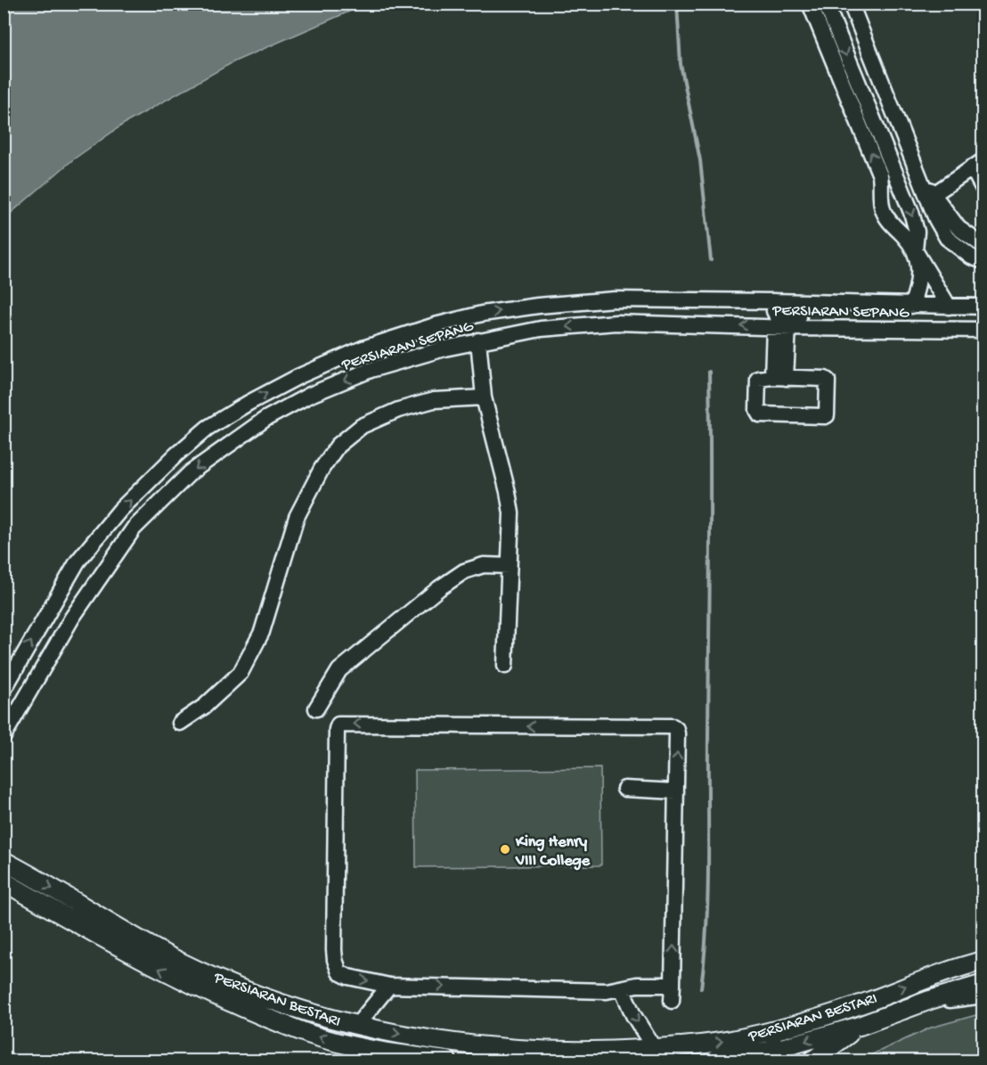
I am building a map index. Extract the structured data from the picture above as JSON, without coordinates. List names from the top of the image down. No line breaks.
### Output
{"streets":{"main road":["PERSIARAN BESTARI"],"street":["PERSIARAN SEPANG"]},"places":["King Henry VIII College"]}
